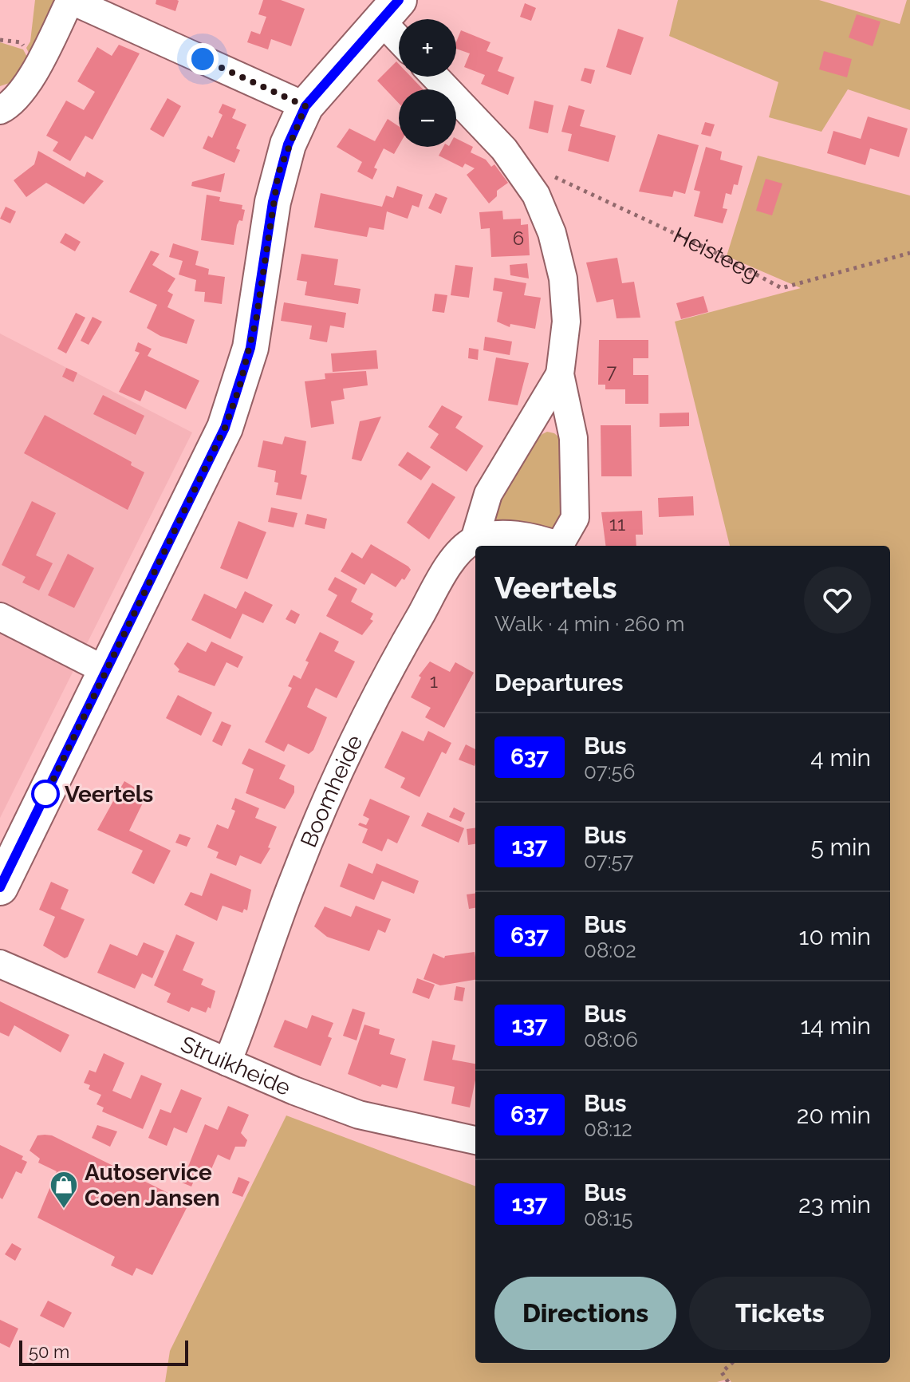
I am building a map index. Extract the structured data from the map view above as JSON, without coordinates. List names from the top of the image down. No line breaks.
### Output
{"streets":{"street":["Boomheide","Struikheide"],"path":["Heisteeg"]},"crossings":[["Boomheide","Struikheide"]],"places":{"other":["Veertels"],"shop":["Autoservice Coen Jansen"]},"lines":["bus line 637"],"house_numbers":["6","7","11","1"],"scale_bar":"50 m","page":{"map_buttons":["+","−"],"heading":[["Veertels","Walk · 4 min · 260 m"],"Departures"],"list":[{"mark":"637","name":"Bus","note":"07:56","value":"4 min"},{"mark":"137","name":"Bus","note":"07:57","value":"5 min"},{"mark":"637","name":"Bus","note":"08:02","value":"10 min"},{"mark":"137","name":"Bus","note":"08:06","value":"14 min"},{"mark":"637","name":"Bus","note":"08:12","value":"20 min"},{"mark":"137","name":"Bus","note":"08:15","value":"23 min"}],"buttons":["Directions","Tickets"],"scale":"50 m"}}
